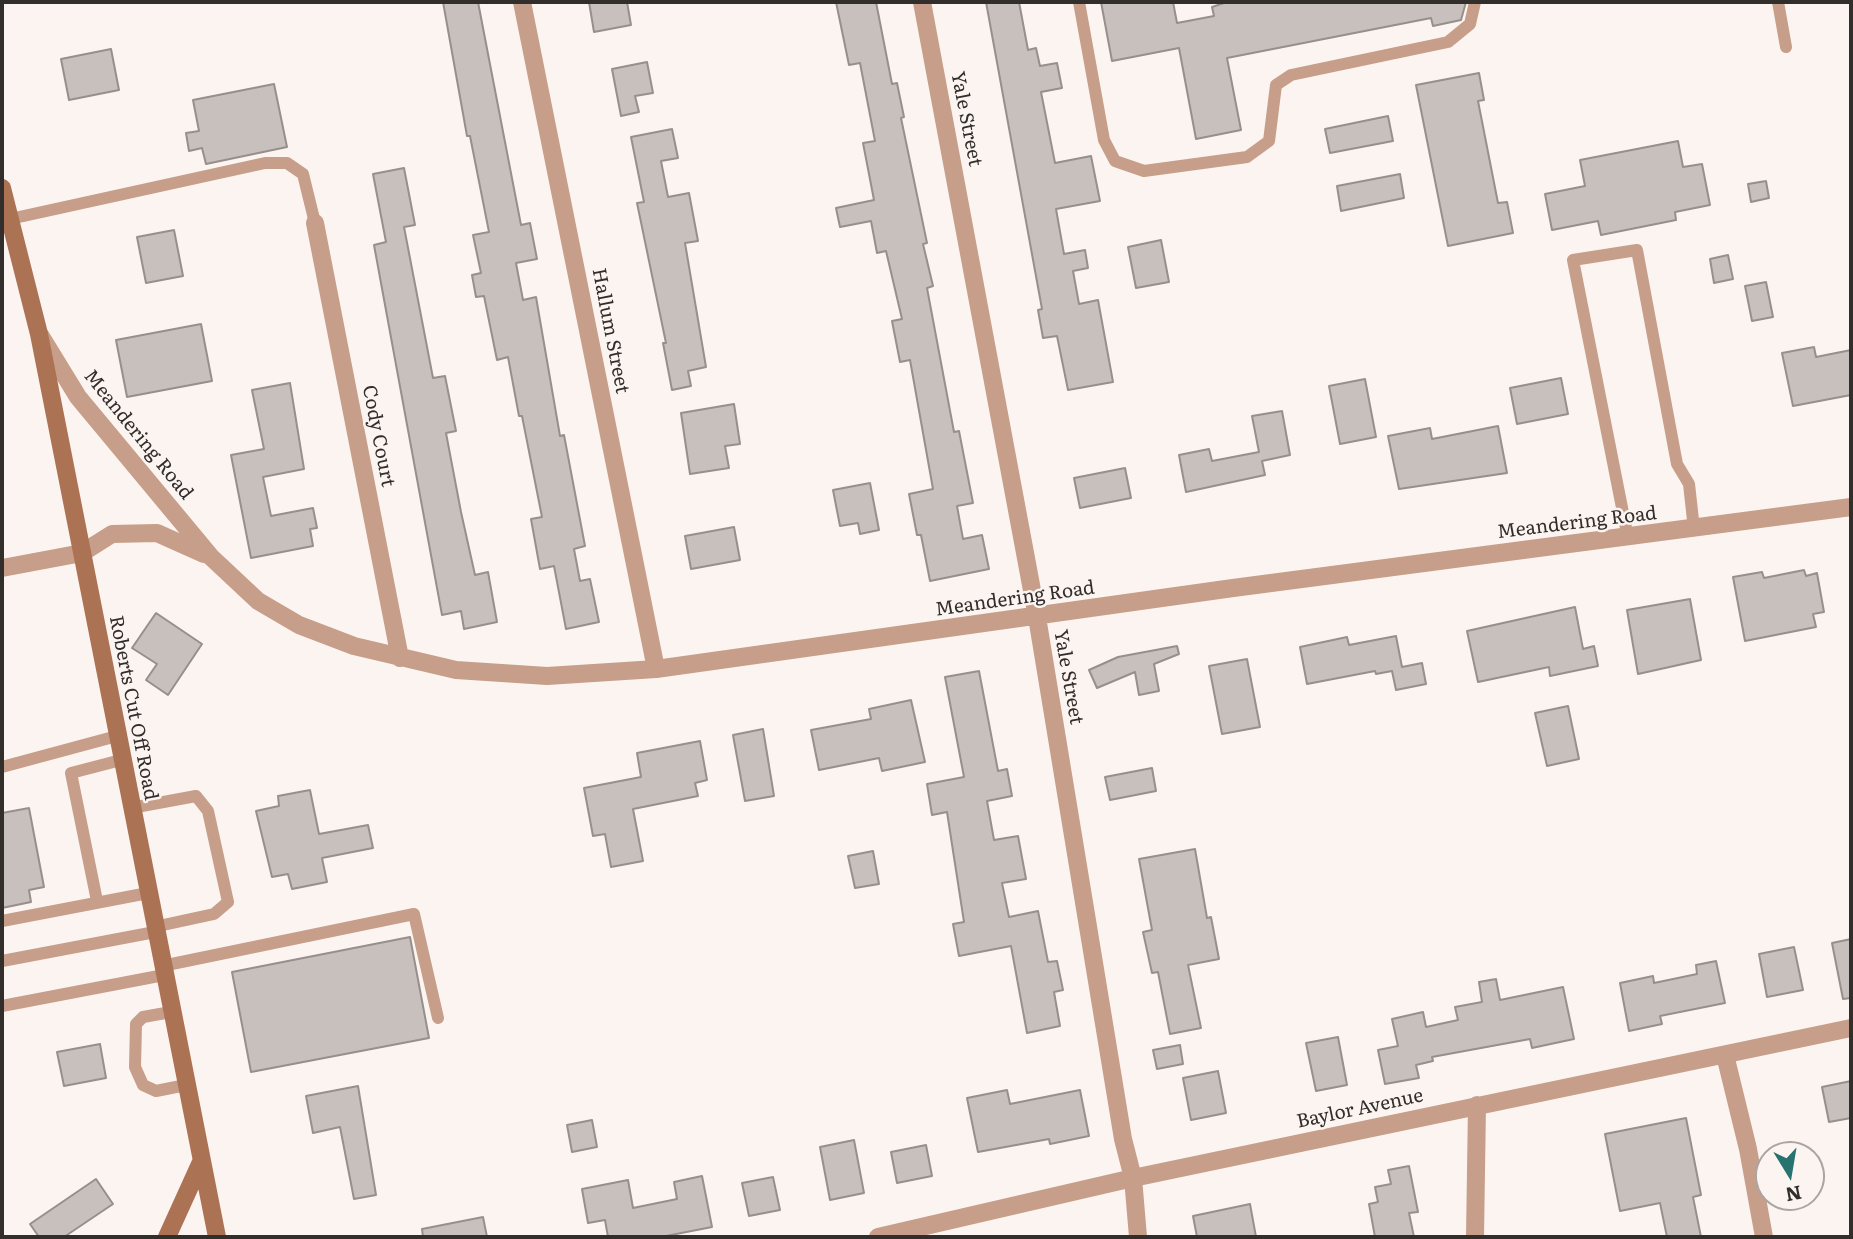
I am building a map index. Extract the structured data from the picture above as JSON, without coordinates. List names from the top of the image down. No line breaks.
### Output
{"streets":{"street":["Yale Street","Hallum Street","Meandering Road","Cody Court","Roberts Cut Off Road","Baylor Avenue"]},"crossings":[["Yale Street","Meandering Road"],["Yale Street","Baylor Avenue"],["Hallum Street","Meandering Road"],["Meandering Road","Cody Court"],["Meandering Road","Roberts Cut Off Road"]],"north":"bottom"}
